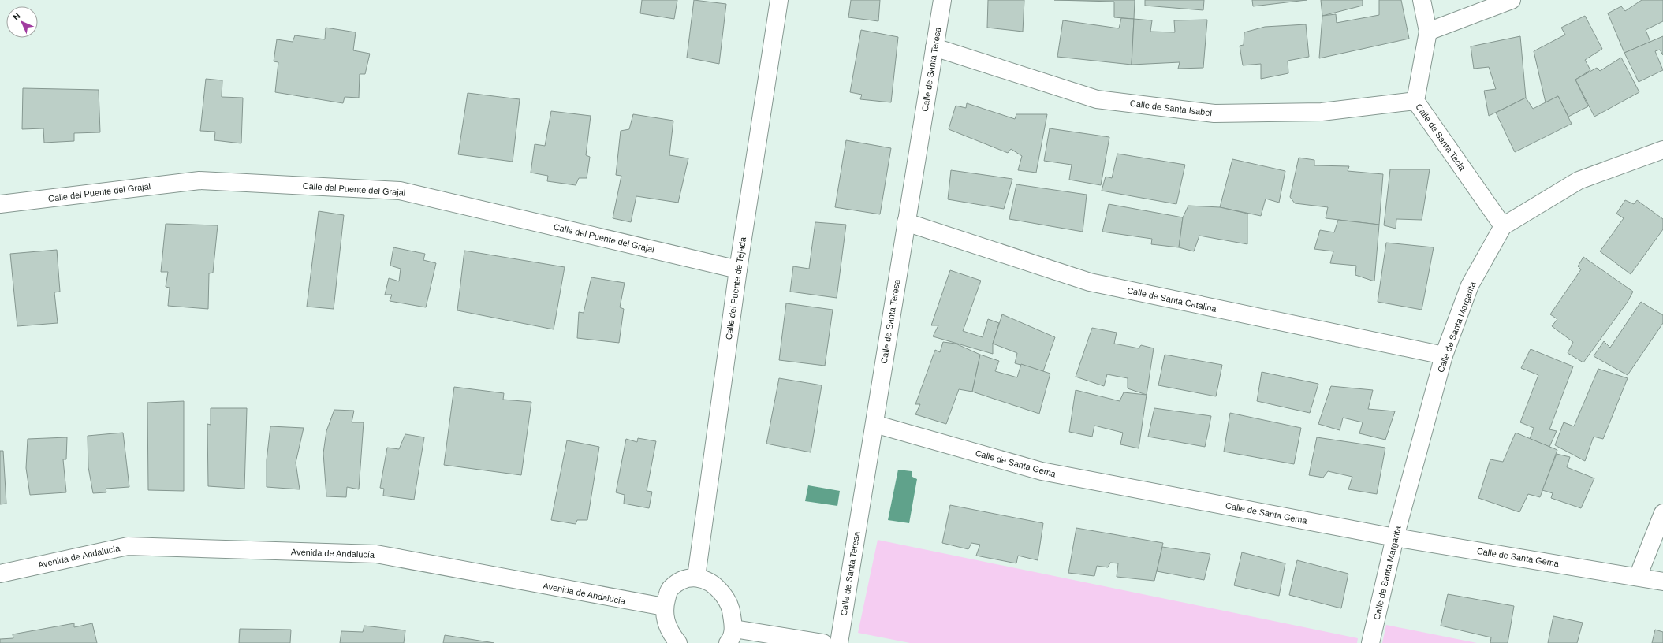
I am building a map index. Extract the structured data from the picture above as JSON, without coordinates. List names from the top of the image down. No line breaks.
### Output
{"streets":{"street":["Calle de Santa Teresa","Calle de Santa Isabel","Calle de Santa Tecla","Calle del Puente del Grajal","Calle del Puente de Tejada","Calle de Santa Catalina","Calle de Santa Margarita","Calle de Santa Gema","Avenida de Andalucía"]},"crossings":[["Calle de Santa Teresa","Calle de Santa Isabel"],["Calle de Santa Teresa","Calle de Santa Catalina"],["Calle de Santa Teresa","Calle de Santa Gema"],["Calle de Santa Isabel","Calle de Santa Tecla"],["Calle de Santa Tecla","Calle de Santa Margarita"],["Calle del Puente del Grajal","Calle del Puente de Tejada"],["Calle de Santa Catalina","Calle de Santa Margarita"],["Calle de Santa Margarita","Calle de Santa Gema"]],"north":"top left"}
